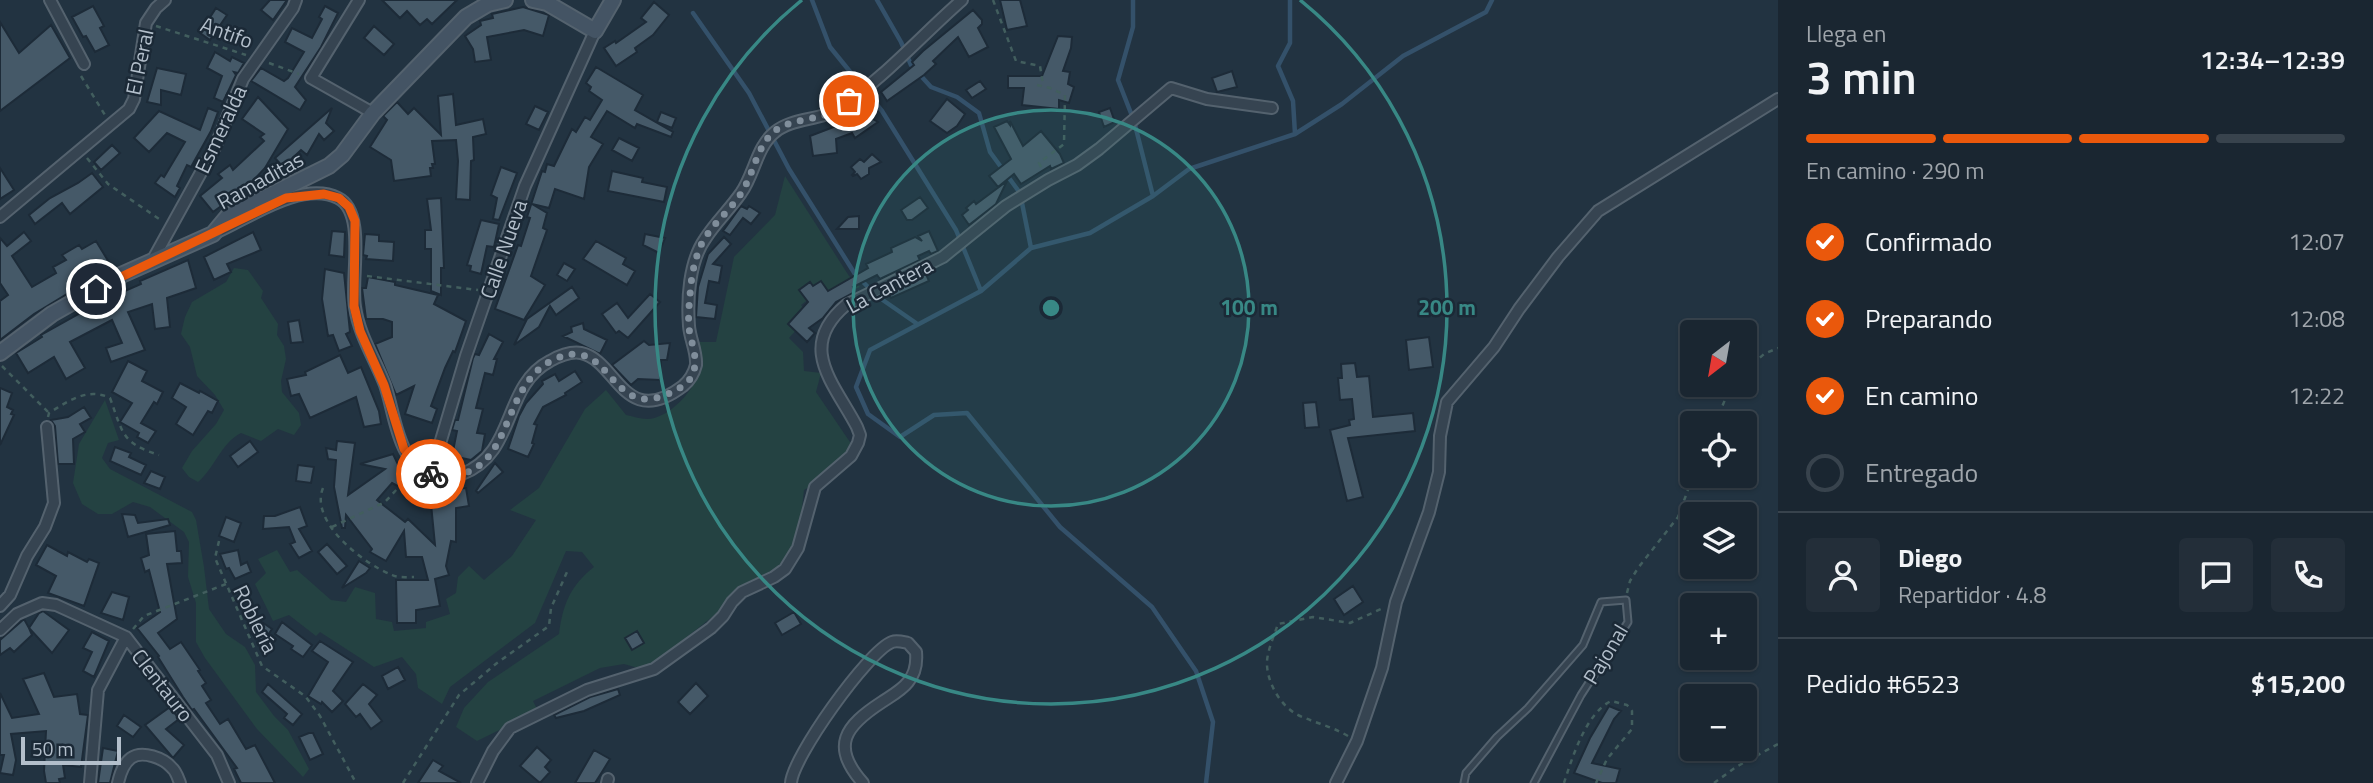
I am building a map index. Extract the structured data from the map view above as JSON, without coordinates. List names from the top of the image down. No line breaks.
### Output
{"streets":{"street":["El Peral","Esmeralda","Ramaditas","Calle Nueva","La Cantera","Clentauro"],"lane":["Pajonal"],"path":["Antifo","Roblería"]},"crossings":[["Antifo","El Peral"],["Antifo","Esmeralda"],["Esmeralda","Ramaditas"],["Roblería","Clentauro"]],"scale_bar":"50 m","north":"bottom left","page":{"heading":["3 min","Llega en","12:34–12:39"],"panel":["Diego","Repartidor · 4.8","Pedido #6523","$15,200"],"bar":"En camino · 290 m","list":[["Confirmado","12:07"],["Preparando","12:08"],["En camino","12:22"],"Entregado"],"map_buttons":["+","−"],"scale":"50 m"},"rings":["100 m","200 m"]}
